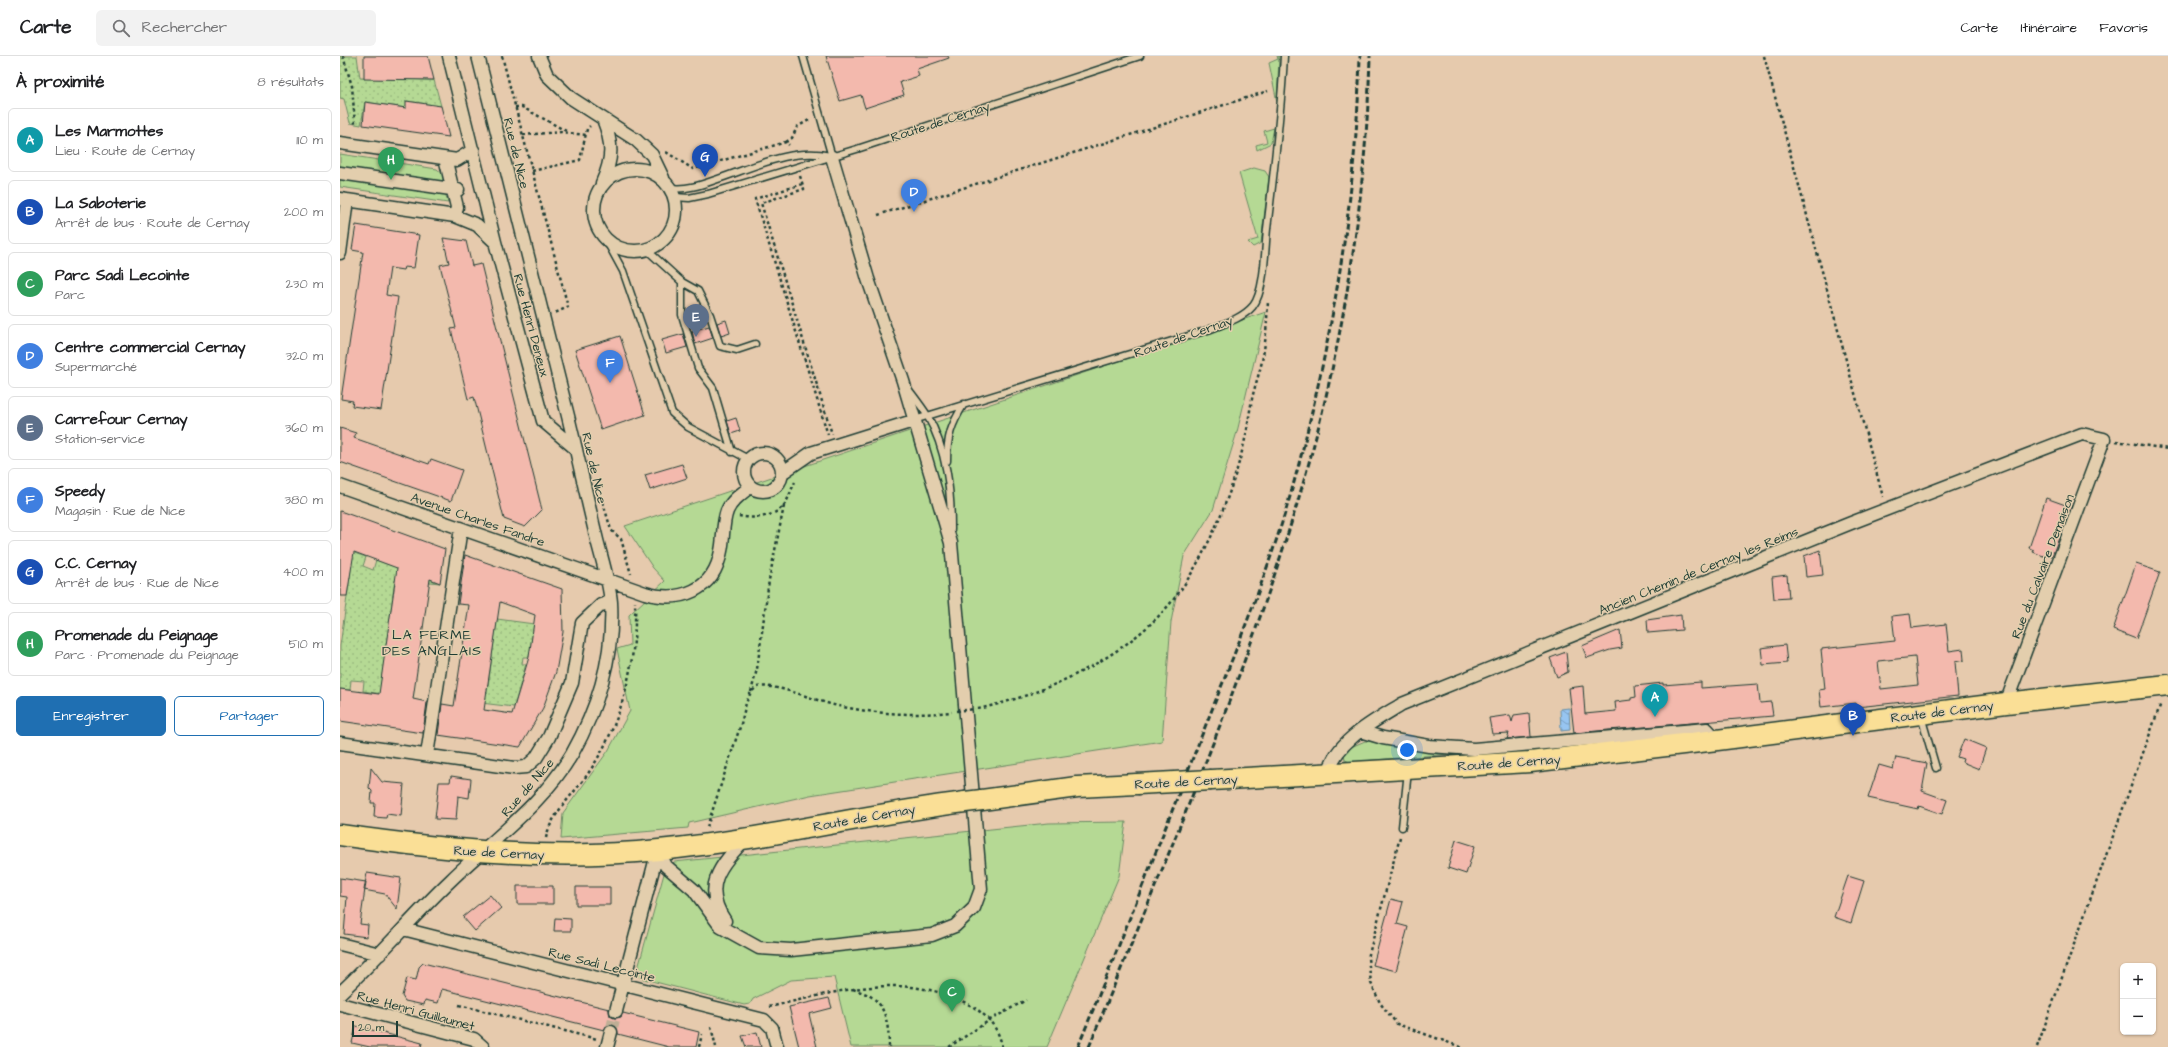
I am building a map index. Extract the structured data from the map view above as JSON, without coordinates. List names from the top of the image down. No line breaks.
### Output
{"streets":{"main road":["Route de Cernay","Rue de Cernay"],"street":["Rue de Nice","Rue Henri Deneux","Avenue Charles Fandre","Rue du Calvaire Demaison","Ancien Chemin de Cernay les Reims","Rue Sadi Lecointe","Rue Henri Guillaumet"]},"crossings":[["Route de Cernay","Rue du Calvaire Demaison"],["Route de Cernay","Ancien Chemin de Cernay les Reims"],["Route de Cernay","Rue de Cernay"],["Rue de Nice","Rue Henri Deneux"],["Rue de Nice","Avenue Charles Fandre"],["Rue de Nice","Rue de Cernay"],["Rue de Nice","Rue Sadi Lecointe"],["Rue du Calvaire Demaison","Ancien Chemin de Cernay les Reims"]],"districts":["LA FERME DES ANGLAIS"],"scale_bar":"20 m","page":{"header":"Carte","search":"Rechercher","nav":["Carte","Itinéraire","Favoris"],"heading":["À proximité","8 résultats"],"list":[{"mark":"A","name":"Les Marmottes","note":"Lieu · Route de Cernay","value":"110 m"},{"mark":"B","name":"La Saboterie","note":"Arrêt de bus · Route de Cernay","value":"200 m"},{"mark":"C","name":"Parc Sadi Lecointe","note":"Parc","value":"230 m"},{"mark":"D","name":"Centre commercial Cernay","note":"Supermarché","value":"320 m"},{"mark":"E","name":"Carrefour Cernay","note":"Station-service","value":"360 m"},{"mark":"F","name":"Speedy","note":"Magasin · Rue de Nice","value":"380 m"},{"mark":"G","name":"C.C. Cernay","note":"Arrêt de bus · Rue de Nice","value":"400 m"},{"mark":"H","name":"Promenade du Peignage","note":"Parc · Promenade du Peignage","value":"510 m"}],"pins":["G","H","D","E","F","A","B","C"],"buttons":["Enregistrer","Partager"],"map_buttons":["+","−"],"scale":"20 m"}}
